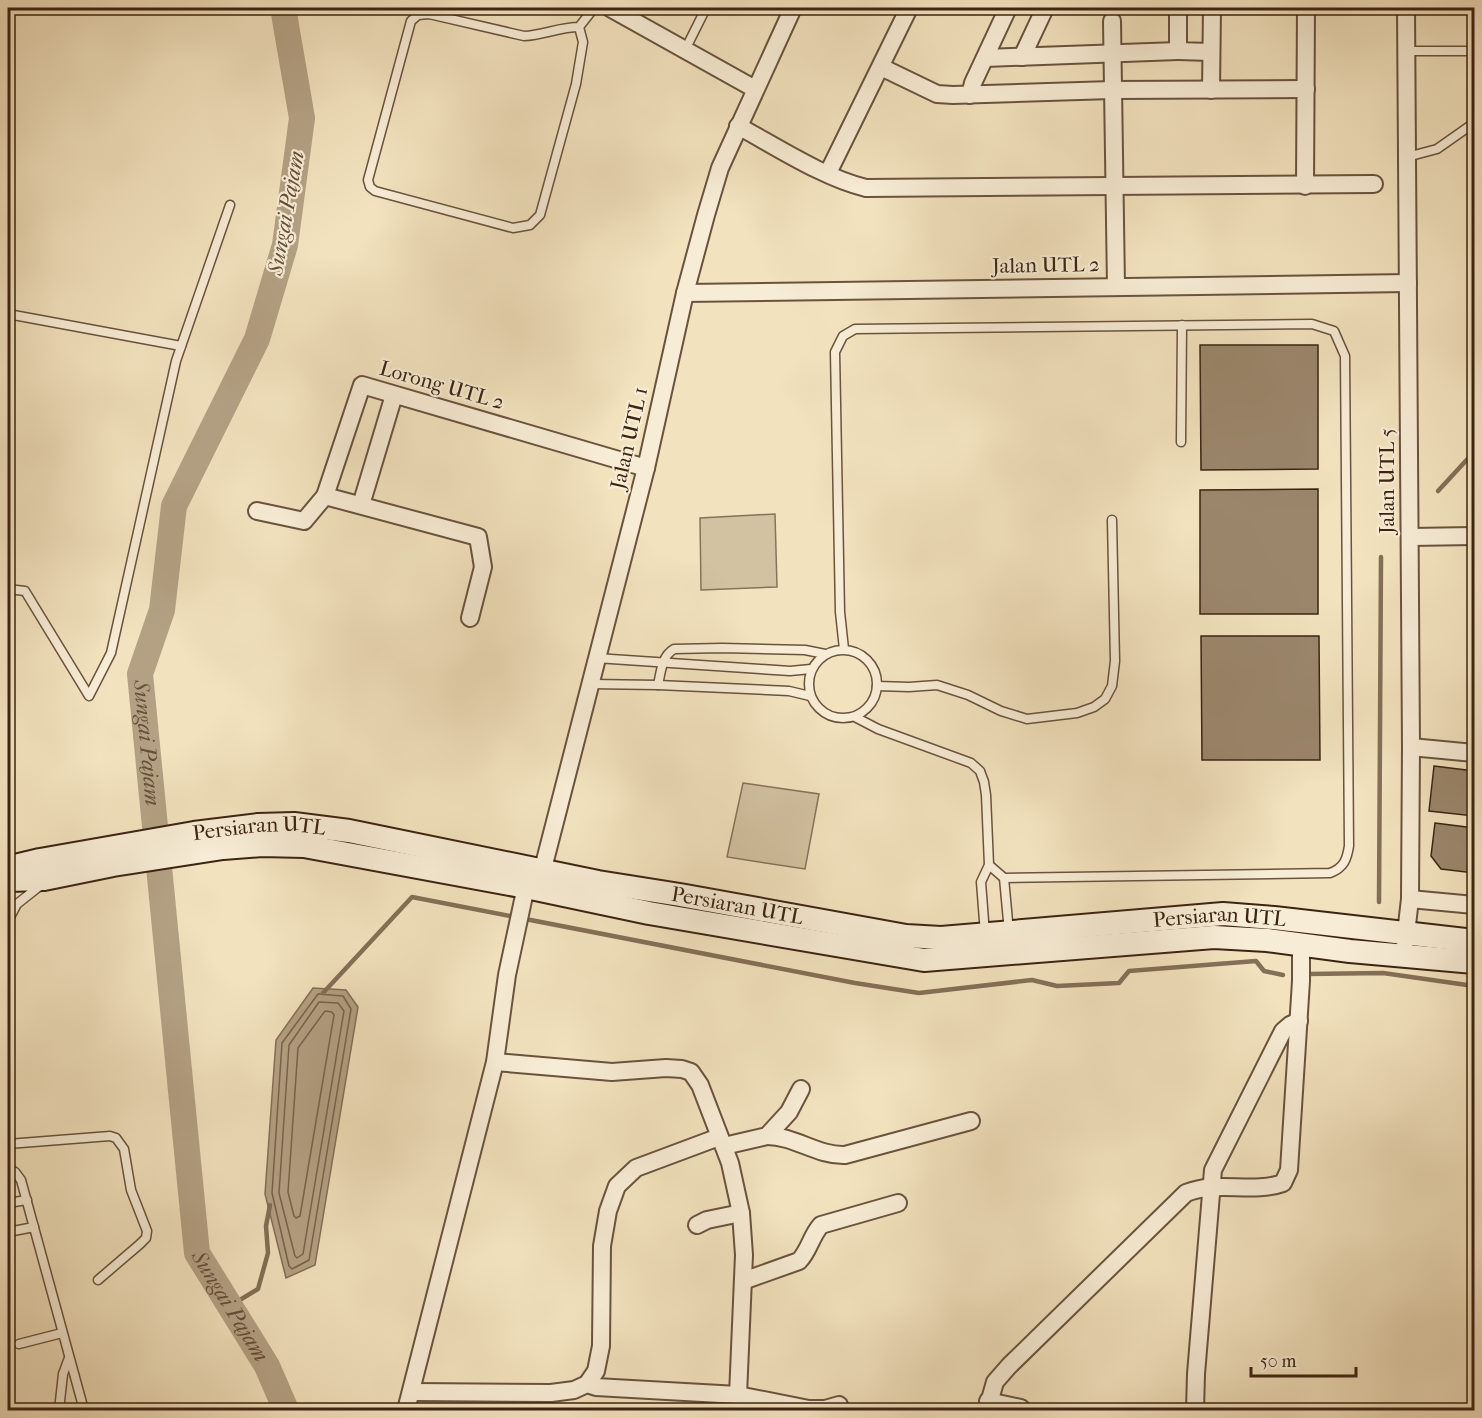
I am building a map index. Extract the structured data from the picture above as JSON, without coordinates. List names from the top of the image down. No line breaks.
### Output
{"streets":{"street":["Jalan UTL 2","Lorong UTL 2","Jalan UTL 1","Jalan UTL 5","Persiaran UTL"]},"crossings":[["Jalan UTL 2","Jalan UTL 1"],["Jalan UTL 2","Jalan UTL 5"],["Lorong UTL 2","Jalan UTL 1"],["Jalan UTL 1","Persiaran UTL"],["Jalan UTL 5","Persiaran UTL"]],"water":["Sungai Pajam"],"scale_bar":"50 m"}
